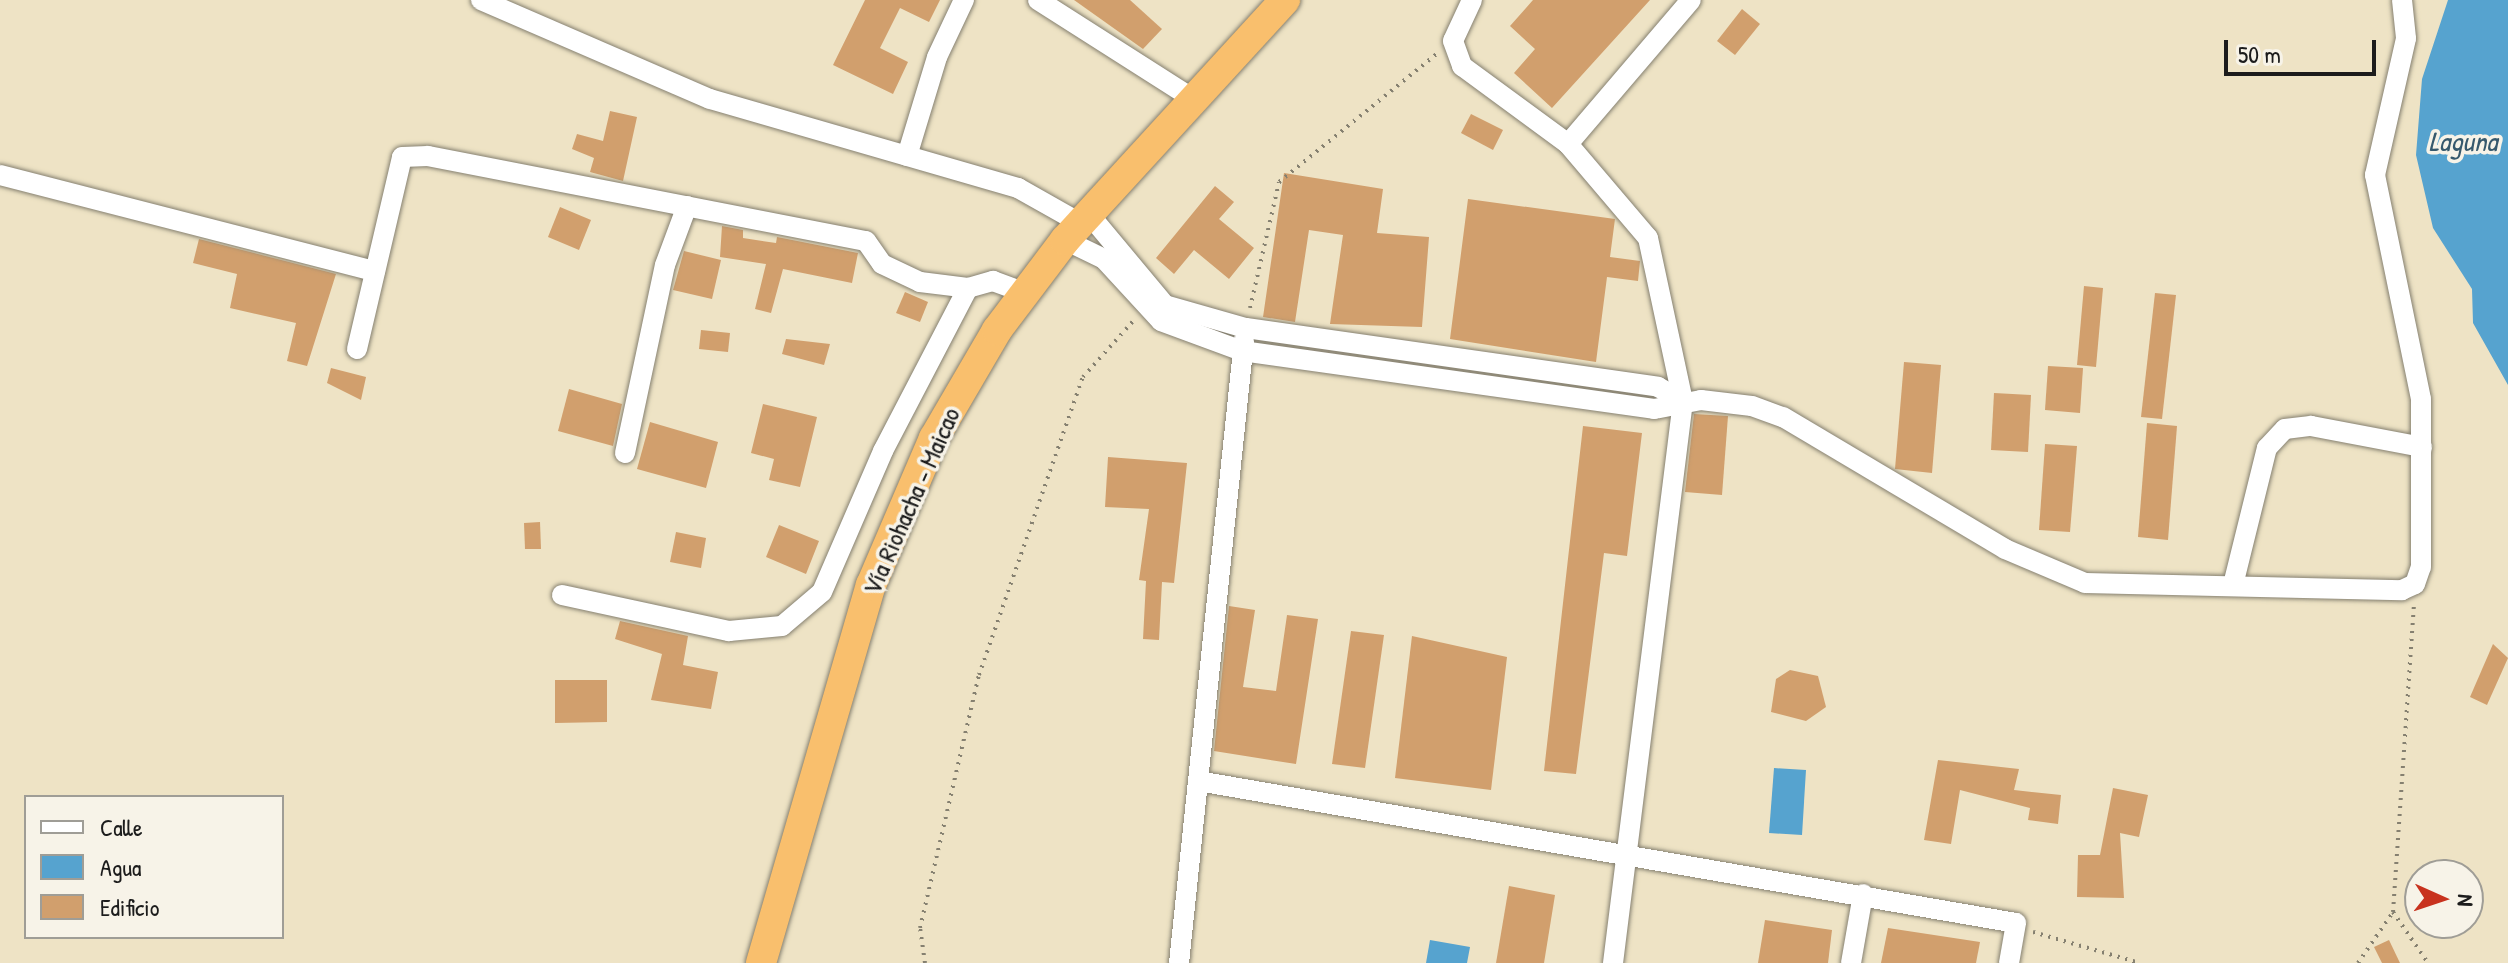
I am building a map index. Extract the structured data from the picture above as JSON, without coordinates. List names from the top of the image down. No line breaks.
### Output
{"streets":{"highway":["Vía Riohacha - Maicao"]},"water":["Laguna"],"legend":["Calle","Agua","Edificio"],"scale_bar":"50 m","north":"right"}
